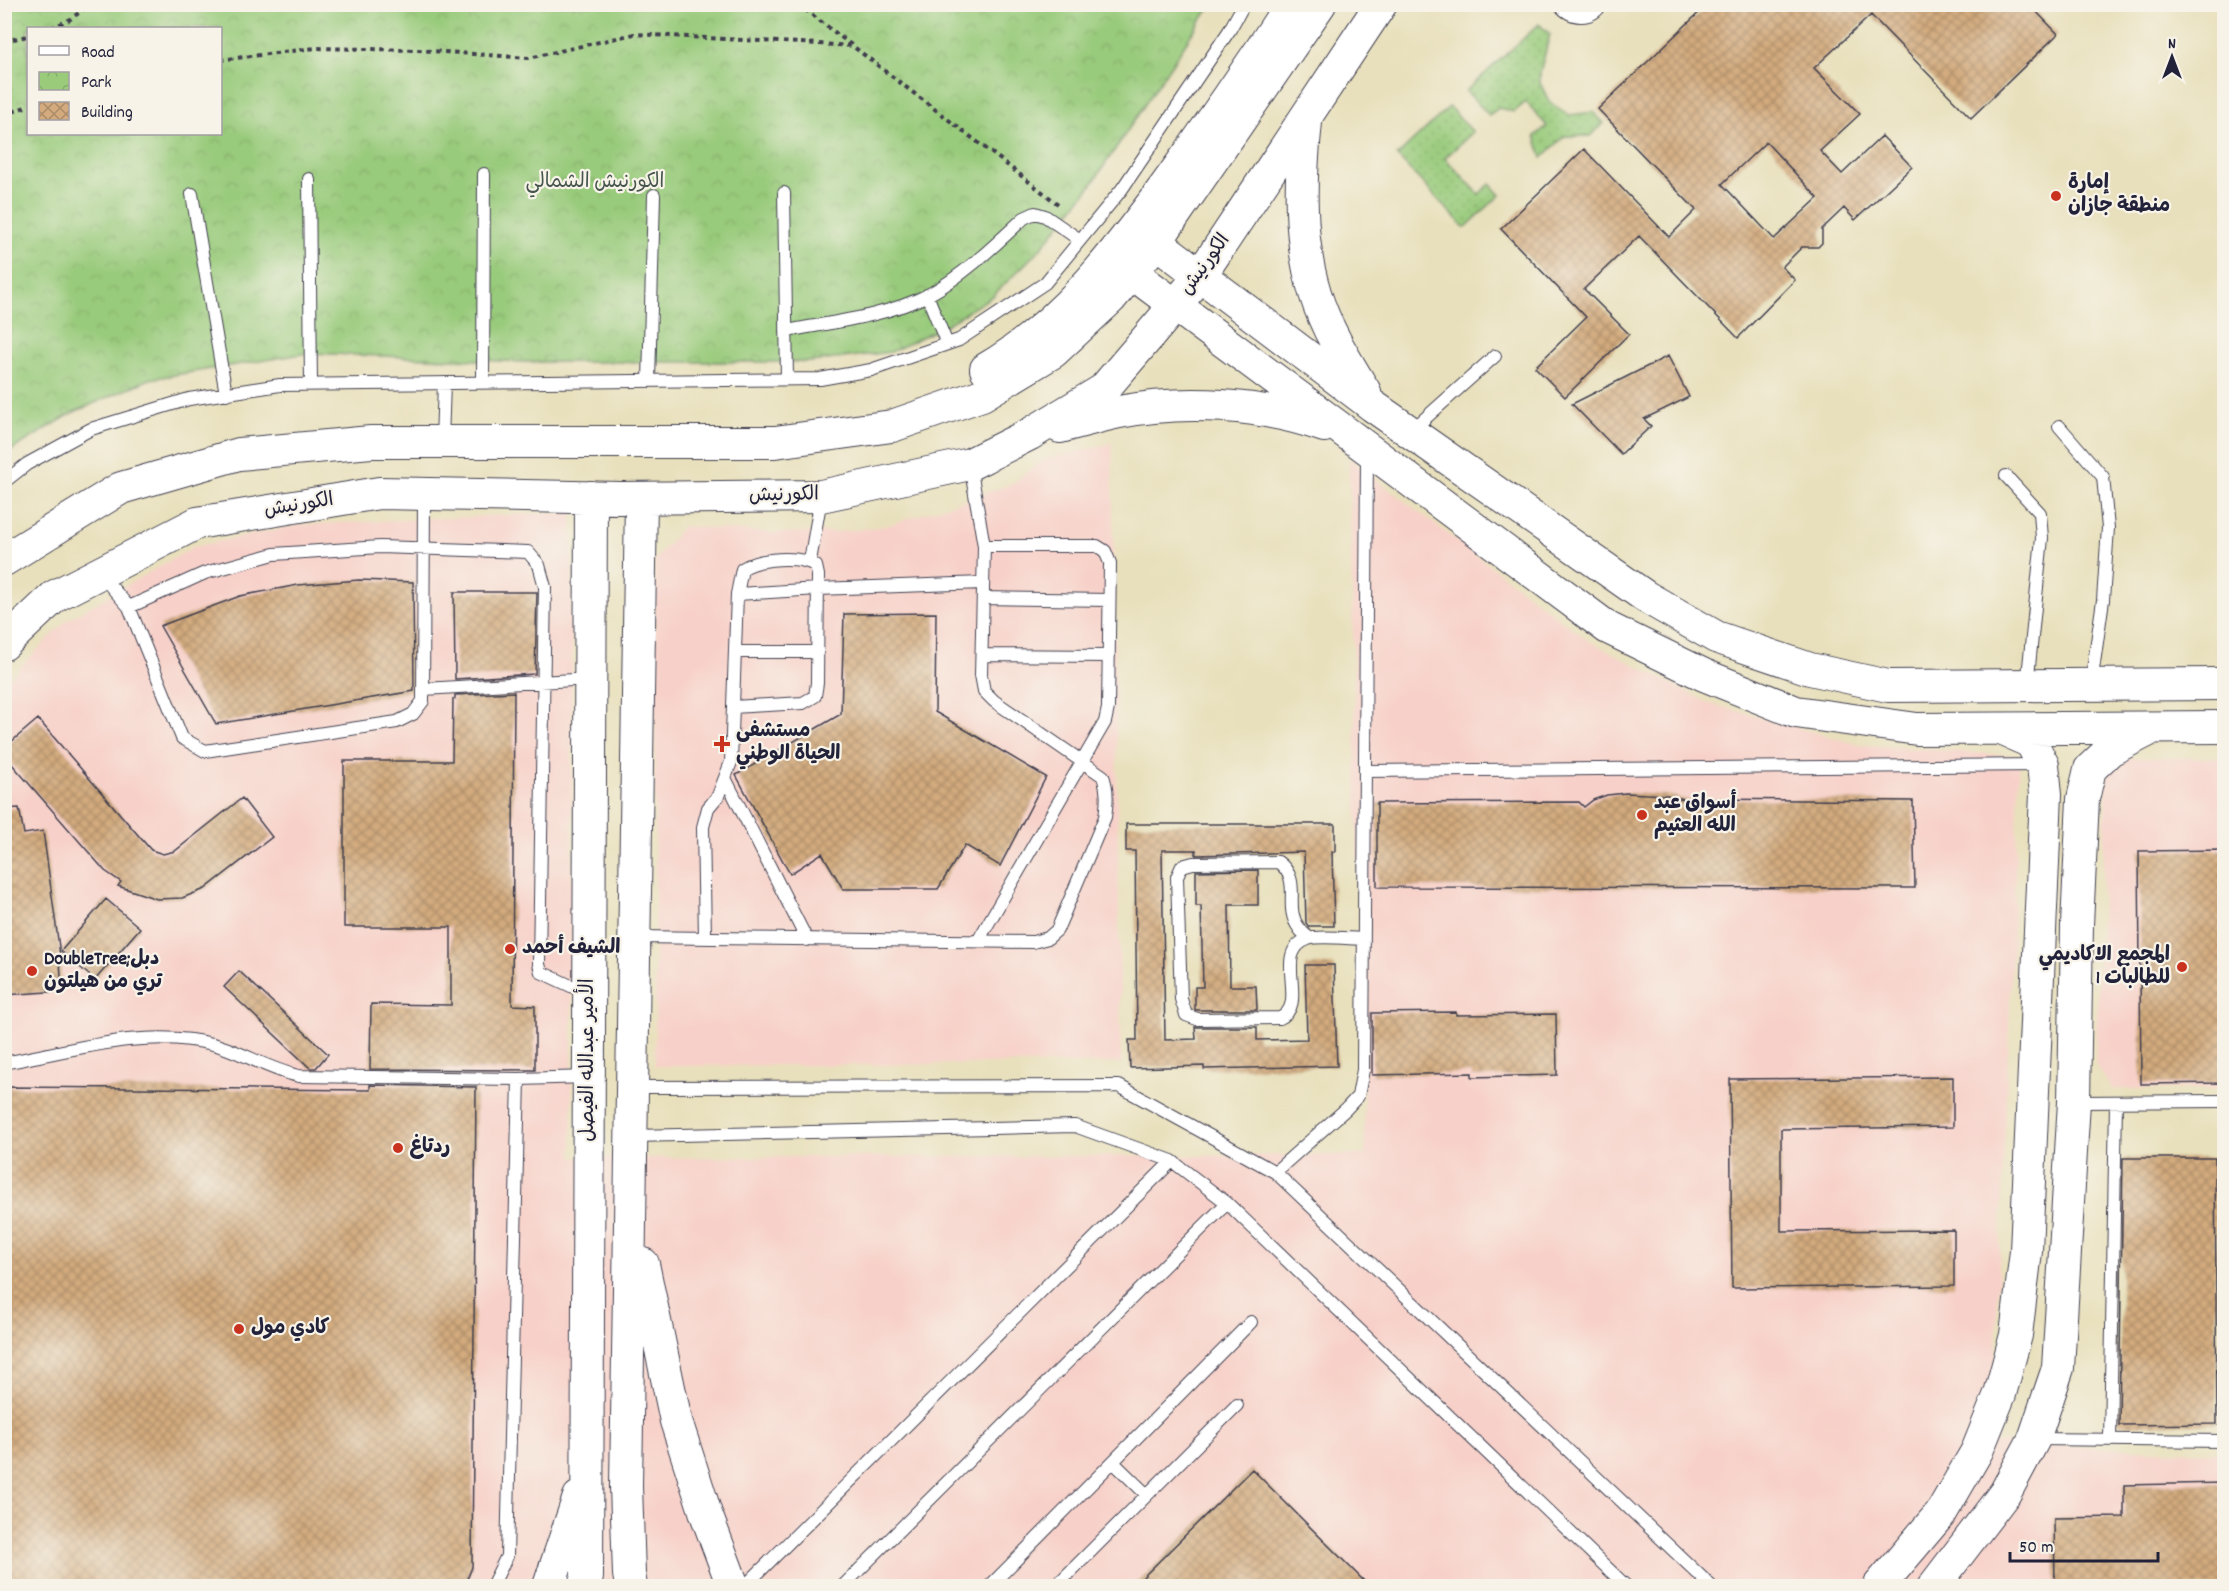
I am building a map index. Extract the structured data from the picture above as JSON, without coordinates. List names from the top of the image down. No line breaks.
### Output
{"streets":{"street":["الكورنيش","الأمير عبدالله الفيصل"]},"crossings":[["الكورنيش","الأمير عبدالله الفيصل"]],"parks":["الكورنيش الشمالي"],"places":{"other":["إمارة منطقة جازان","أسواق عبد الله العثيم","الشيف أحمد","المجمع الاكاديمي 1 للطالبات","DoubleTree;دبل تري من هيلتون","ردتاغ","كادي مول"],"health":["مستشفى الحياة الوطني"]},"legend":["Road","Park","Building"],"scale_bar":"50 m","north":"top"}
